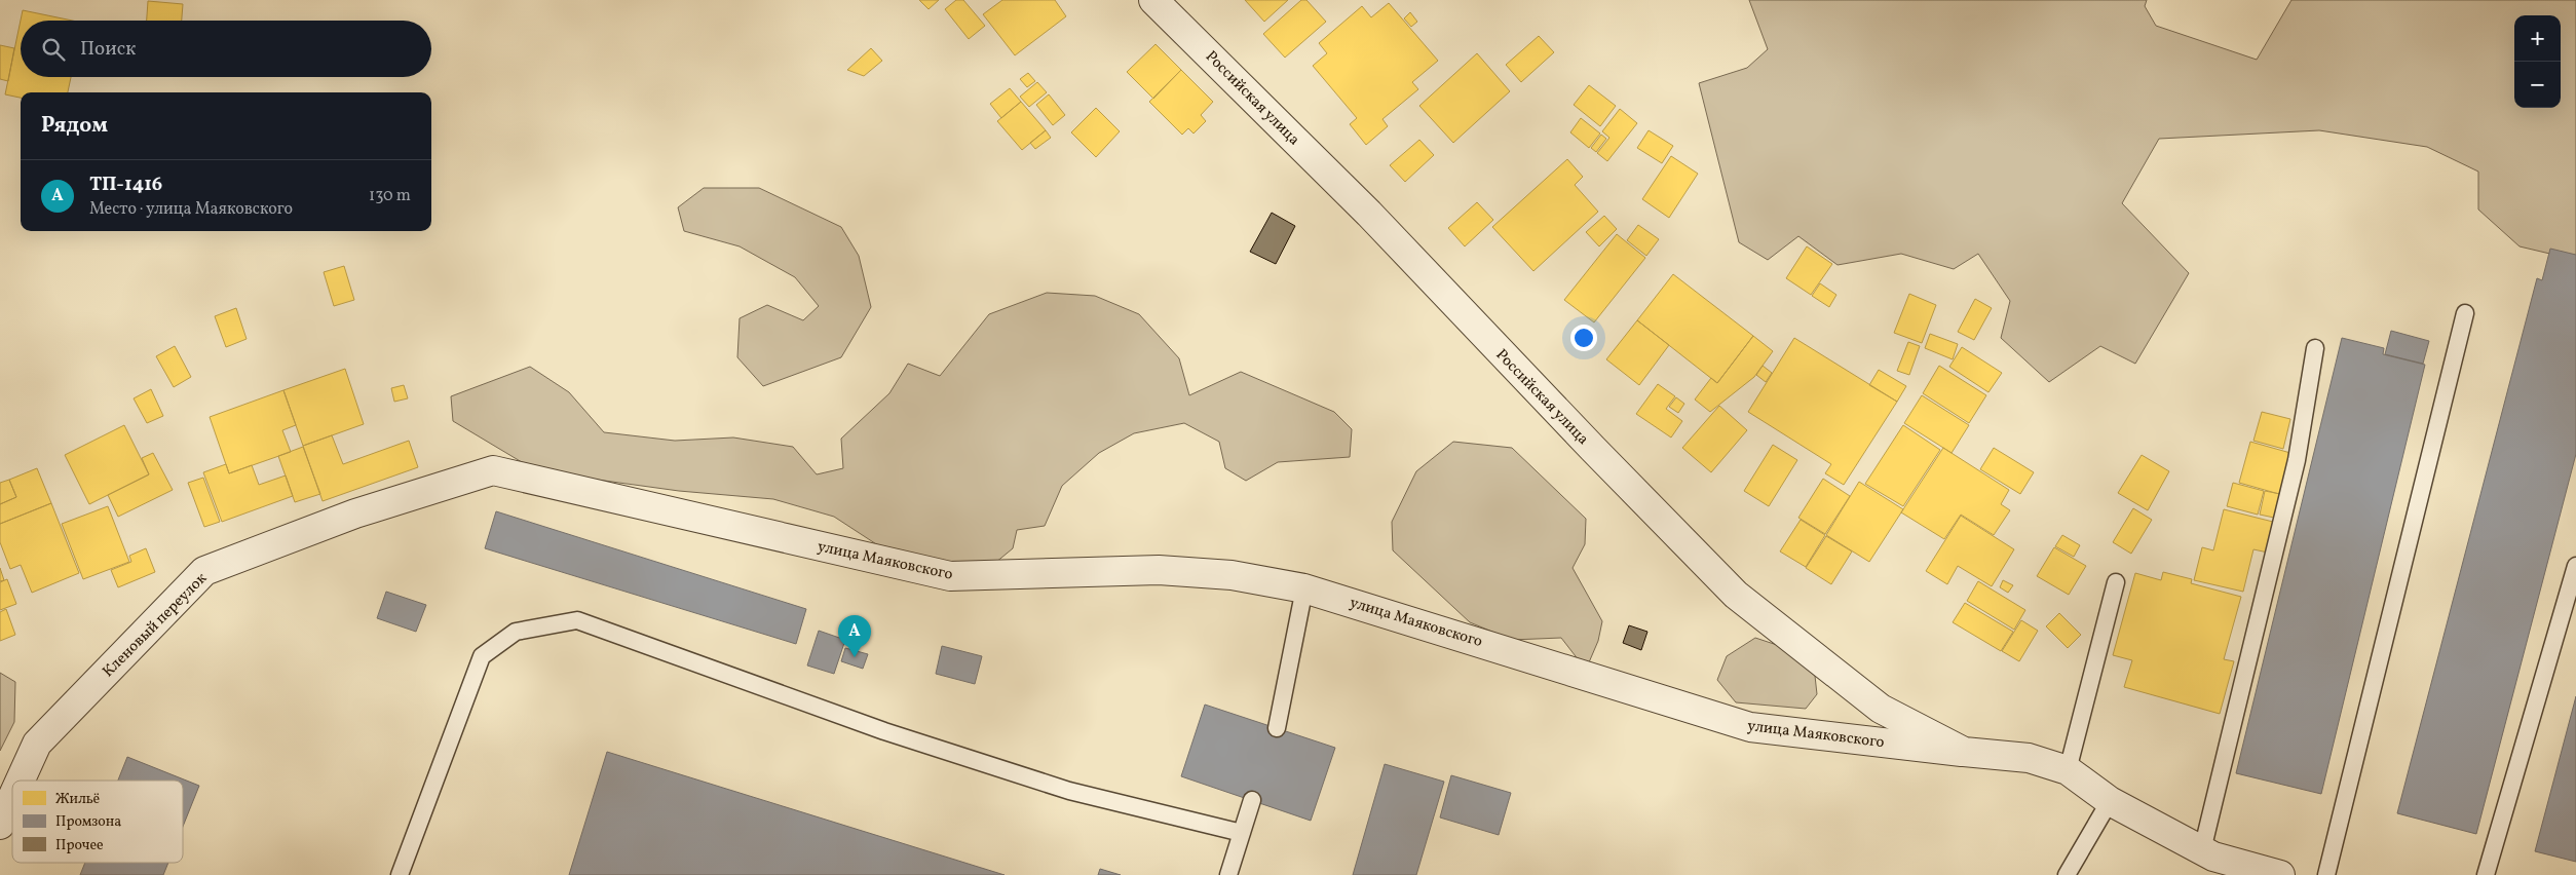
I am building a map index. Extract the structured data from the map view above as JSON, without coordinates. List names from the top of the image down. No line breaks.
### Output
{"streets":{"street":["Российская улица","улица Маяковского","Кленовый переулок"]},"crossings":[["Российская улица","улица Маяковского"],["улица Маяковского","Кленовый переулок"]],"legend":["Жильё","Промзона","Прочее"],"page":{"map_buttons":["+","−"],"search":"Поиск","heading":"Рядом","list":[{"mark":"A","name":"ТП-1416","note":"Место · улица Маяковского","value":"130 m"}],"pins":"A"}}
